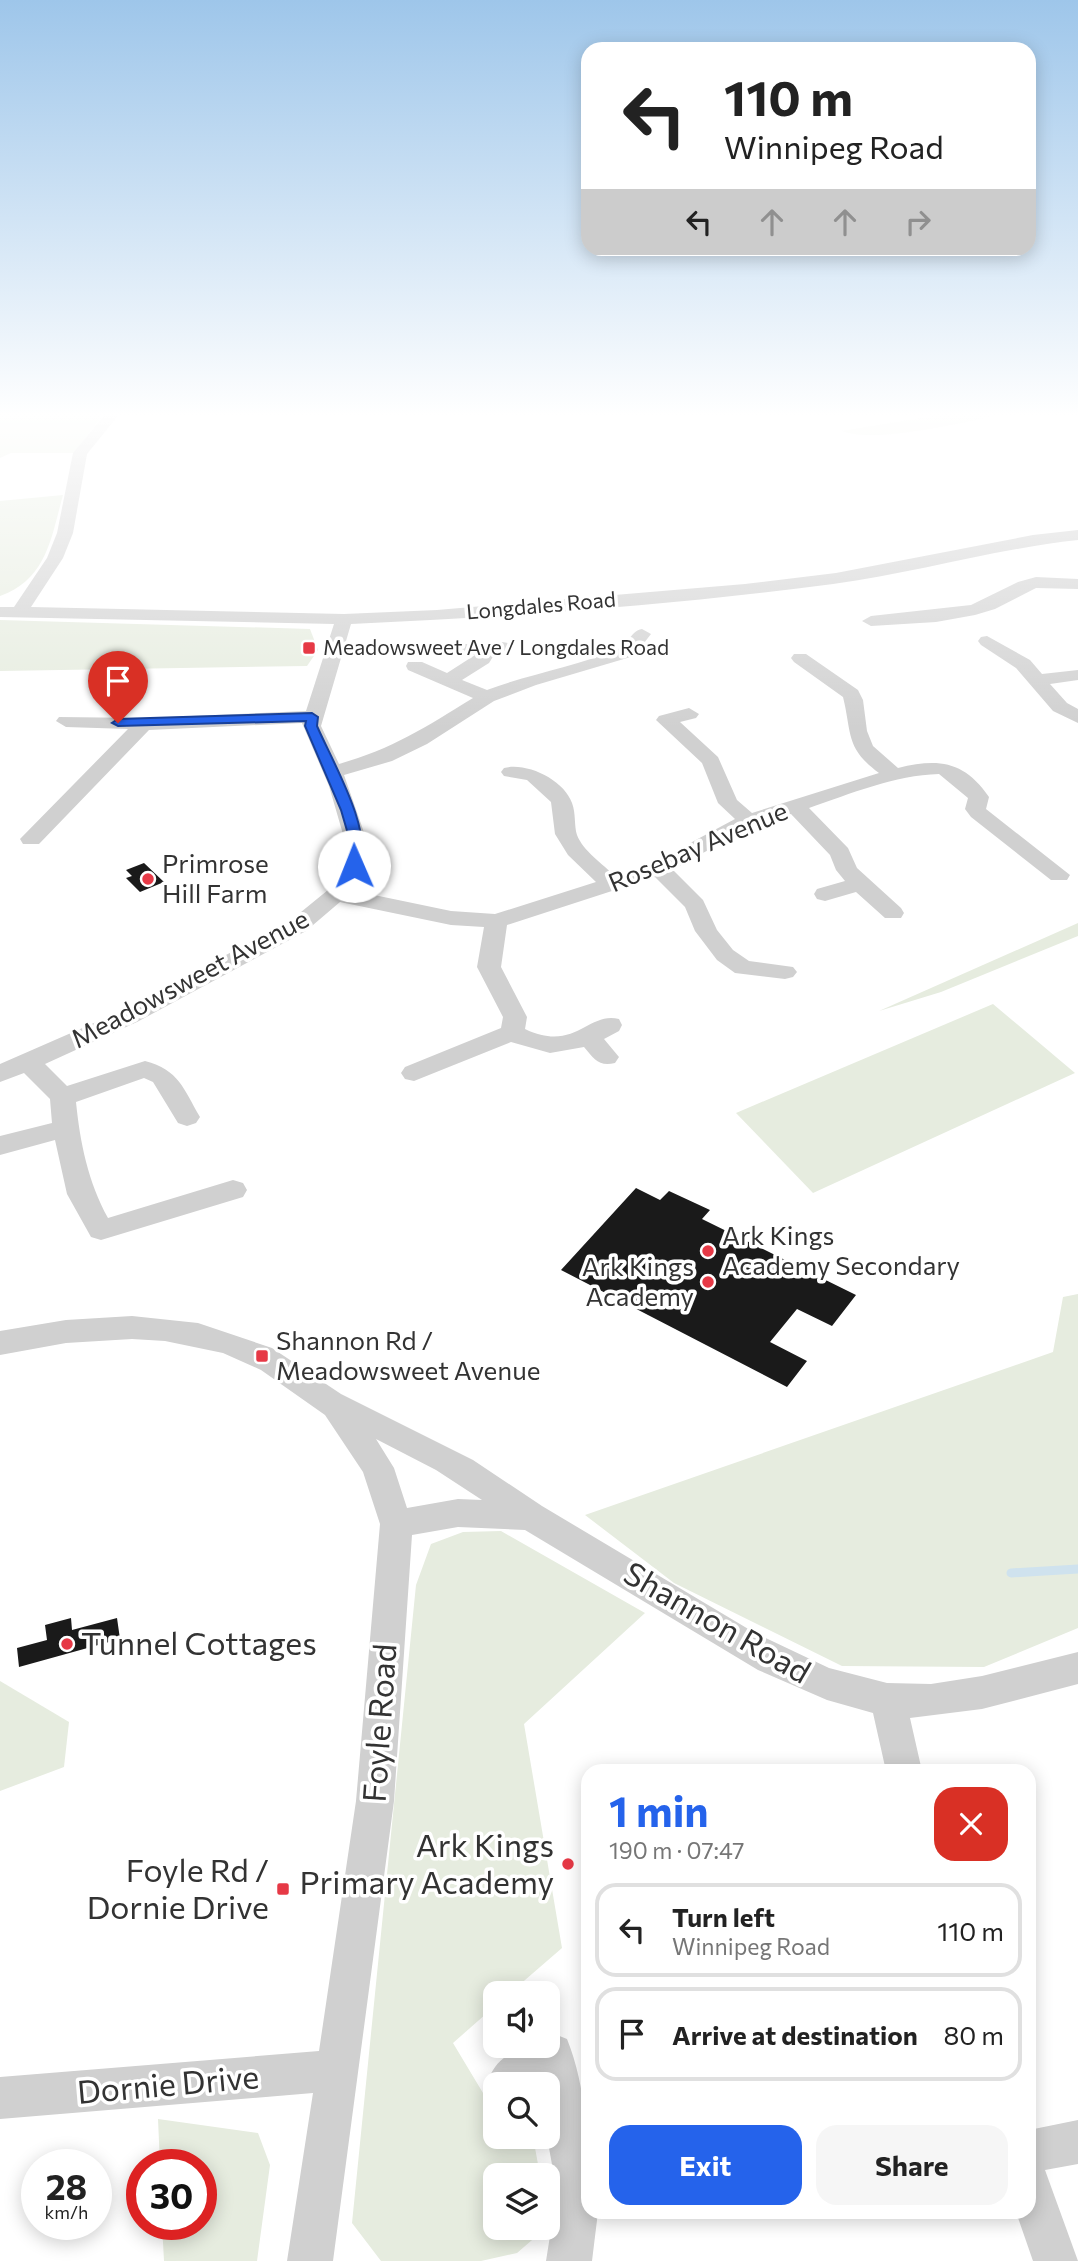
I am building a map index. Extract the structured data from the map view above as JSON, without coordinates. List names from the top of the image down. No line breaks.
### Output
{"streets":{"street":["Longdales Road","Rosebay Avenue","Meadowsweet Avenue","Shannon Road","Foyle Road","Dornie Drive"]},"crossings":[["Rosebay Avenue","Meadowsweet Avenue"],["Shannon Road","Foyle Road"],["Foyle Road","Dornie Drive"]],"places":{"transit":["Meadowsweet Ave / Longdales Road","Shannon Rd / Meadowsweet Avenue","Foyle Rd / Dornie Drive"],"other":["Primrose Hill Farm","Ark Kings Academy Secondary","Ark Kings Academy","Tunnel Cottages","Ark Kings Primary Academy"]},"page":{"turn":["110 m","Winnipeg Road"],"heading":["1 min","190 m · 07:47"],"list":[{"name":"Turn left","note":"Winnipeg Road","value":"110 m"},{"name":"Arrive at destination","value":"80 m"}],"buttons":["Exit","Share"],"speed":"28 km/h","limit":"30"}}
